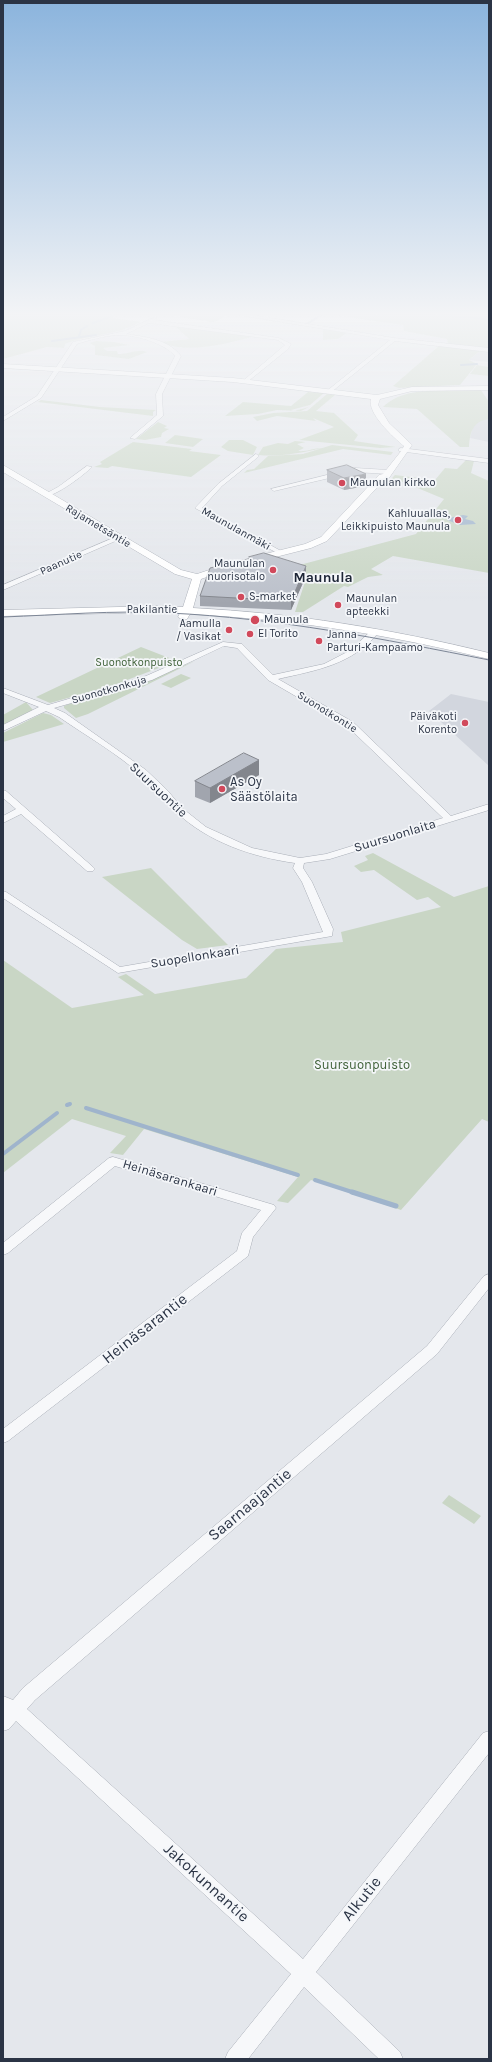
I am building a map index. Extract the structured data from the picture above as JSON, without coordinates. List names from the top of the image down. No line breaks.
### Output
{"streets":{"street":["Rajametsäntie","Maunulanmäki","Paanutie","Pakilantie","Suonotkonkuja","Suonotkontie","Suursuontie","Suursuonlaita","Suopellonkaari","Heinäsarankaari","Heinäsarantie","Saarnaajantie","Jakokunnantie","Alkutie"]},"crossings":[["Rajametsäntie","Paanutie"],["Suonotkonkuja","Suonotkontie"],["Suonotkonkuja","Suursuontie"],["Suonotkontie","Suursuonlaita"],["Suursuontie","Suursuonlaita"],["Suursuontie","Suopellonkaari"],["Suursuonlaita","Suopellonkaari"],["Heinäsarankaari","Heinäsarantie"],["Saarnaajantie","Jakokunnantie"],["Jakokunnantie","Alkutie"]],"districts":["Maunula"],"parks":["Suonotkonpuisto","Suursuonpuisto"],"places":["Maunulan kirkko","Kahluuallas, Leikkipuisto Maunula","Maunulan nuorisotalo","S-market","Maunulan apteekki","Maunula","Aamulla / Vasikat","El Torito","Janna Parturi-Kampaamo","Päiväkoti Korento","As Oy Säästölaita"]}
